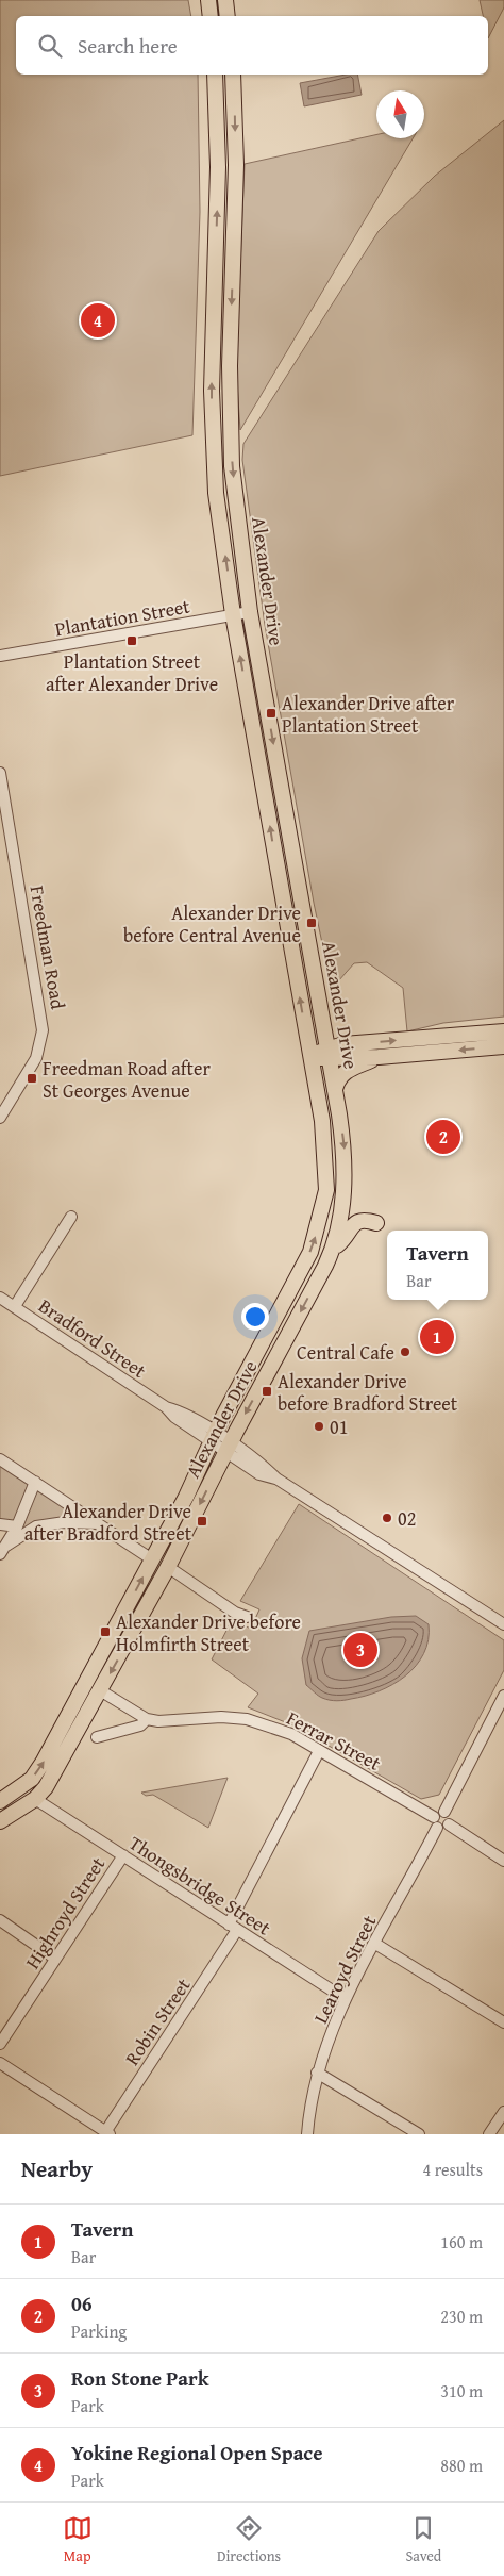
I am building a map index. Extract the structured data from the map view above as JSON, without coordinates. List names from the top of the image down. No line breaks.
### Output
{"streets":{"main road":["Alexander Drive"],"street":["Plantation Street","Freedman Road","Bradford Street","Ferrar Street","Thongsbridge Street","Highroyd Street","Learoyd Street","Robin Street"]},"crossings":[["Alexander Drive","Plantation Street"],["Alexander Drive","Bradford Street"],["Alexander Drive","Ferrar Street"],["Alexander Drive","Thongsbridge Street"],["Ferrar Street","Learoyd Street"],["Ferrar Street","Robin Street"],["Thongsbridge Street","Highroyd Street"],["Thongsbridge Street","Learoyd Street"],["Thongsbridge Street","Robin Street"]],"places":{"transit":["Plantation Street after Alexander Drive","Alexander Drive after Plantation Street","Alexander Drive before Central Avenue","Freedman Road after St Georges Avenue","Alexander Drive before Bradford Street","Alexander Drive after Bradford Street","Alexander Drive before Holmfirth Street"],"other":["Central Cafe","01","02"]},"north":"top","page":{"search":"Search here","pins":["4","2","1","3"],"popup":["Tavern","Bar"],"heading":["Nearby","4 results"],"list":[{"mark":"1","name":"Tavern","note":"Bar","value":"160 m"},{"mark":"2","name":"06","note":"Parking","value":"230 m"},{"mark":"3","name":"Ron Stone Park","note":"Park","value":"310 m"},{"mark":"4","name":"Yokine Regional Open Space","note":"Park","value":"880 m"}],"nav":["Map","Directions","Saved"]}}
